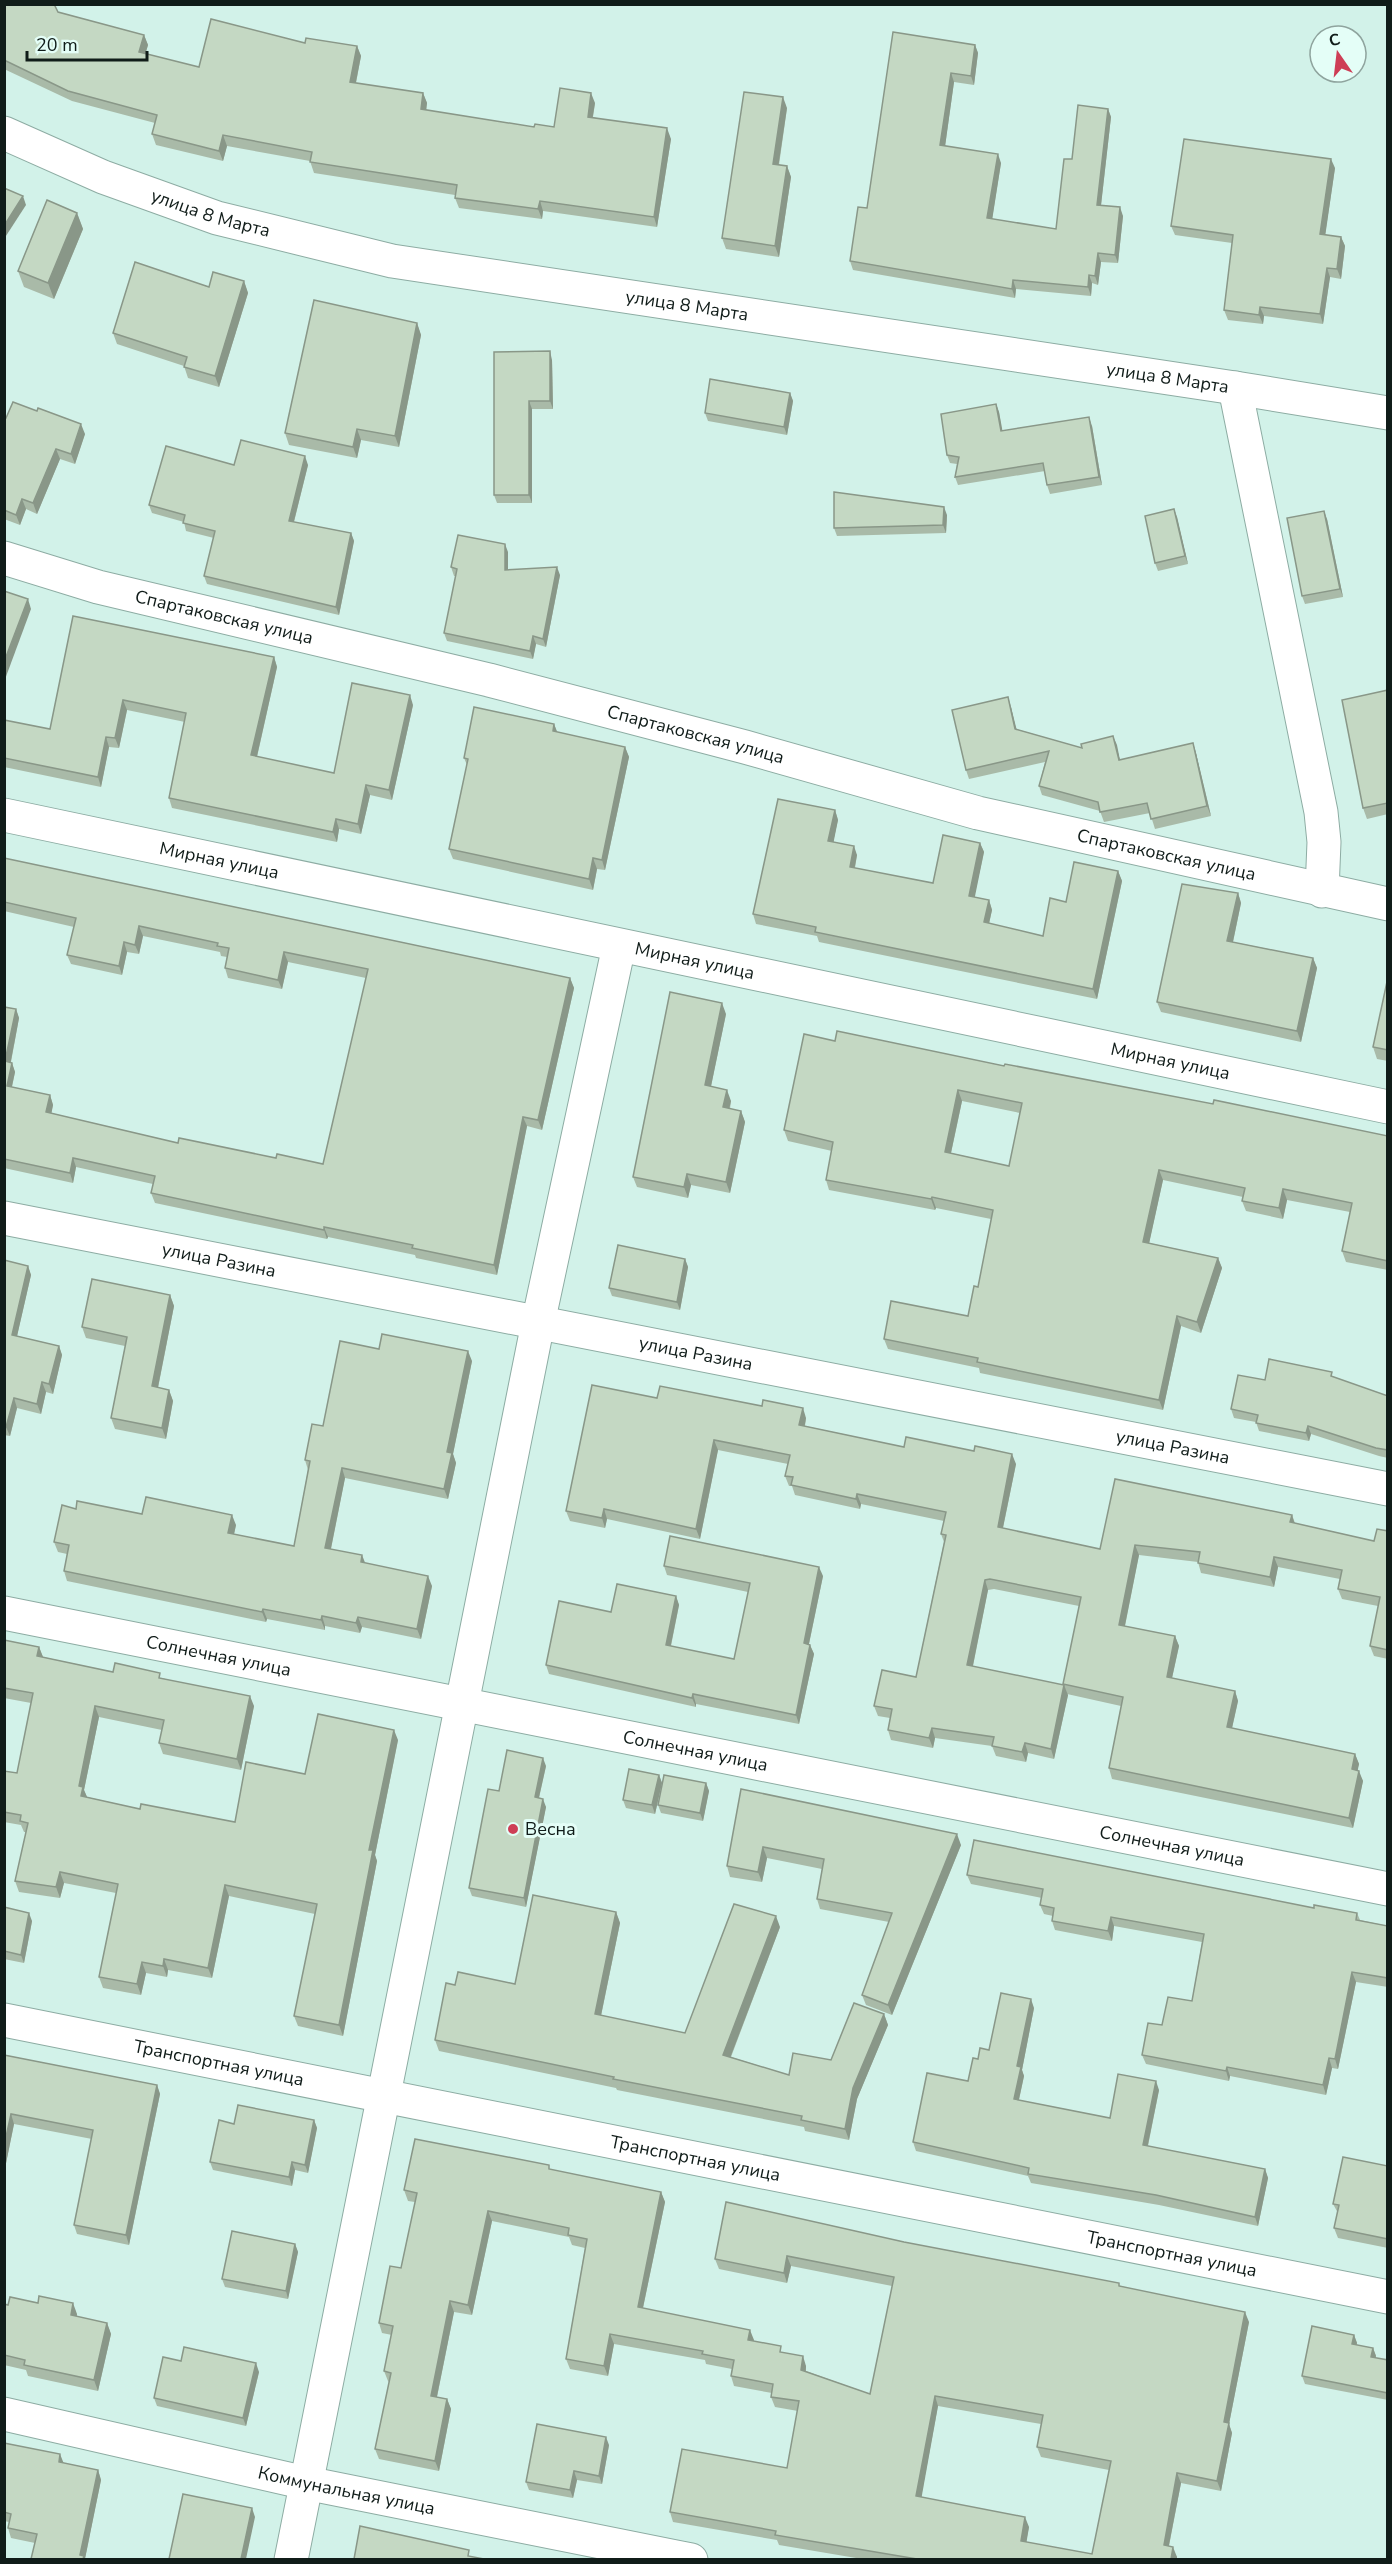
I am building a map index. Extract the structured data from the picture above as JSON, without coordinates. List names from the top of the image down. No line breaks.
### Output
{"streets":{"street":["улица 8 Марта","Спартаковская улица","Мирная улица","улица Разина","Солнечная улица","Транспортная улица","Коммунальная улица"]},"places":["Весна"],"scale_bar":"20 m","north":"top"}
